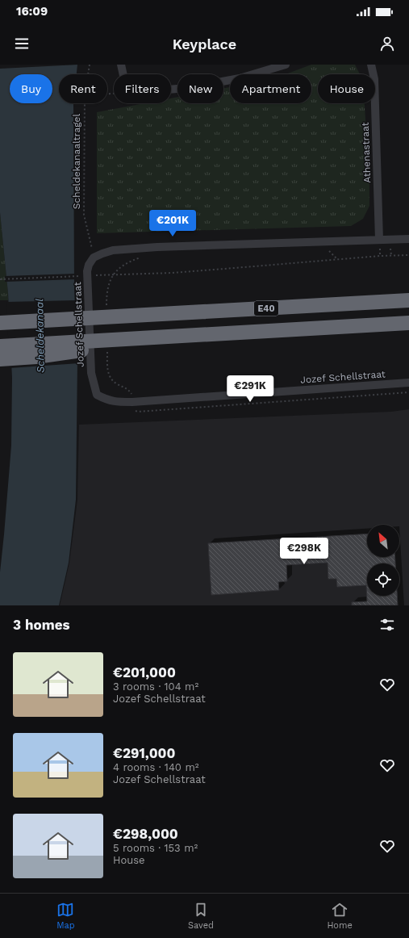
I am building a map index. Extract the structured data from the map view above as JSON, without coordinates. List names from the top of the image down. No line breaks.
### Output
{"streets":{"highway":["E40"],"street":["Athenastraat","Jozef Schellstraat"],"path":["Scheldekanaaltragel"]},"crossings":[["Scheldekanaaltragel","Jozef Schellstraat"]],"water":["Scheldekanaal"],"north":"top left","page":{"status":"16:09","header":"Keyplace","chip":["Buy","Rent","Filters","New","Apartment","House"],"price":["€201K","€291K","€298K"],"heading":"3 homes","list":[{"name":"€201,000","note":"3 rooms · 104 m² · Jozef Schellstraat"},{"name":"€291,000","note":"4 rooms · 140 m² · Jozef Schellstraat"},{"name":"€298,000","note":"5 rooms · 153 m² · House"}],"tabs":["Map","Saved","Home"]}}
